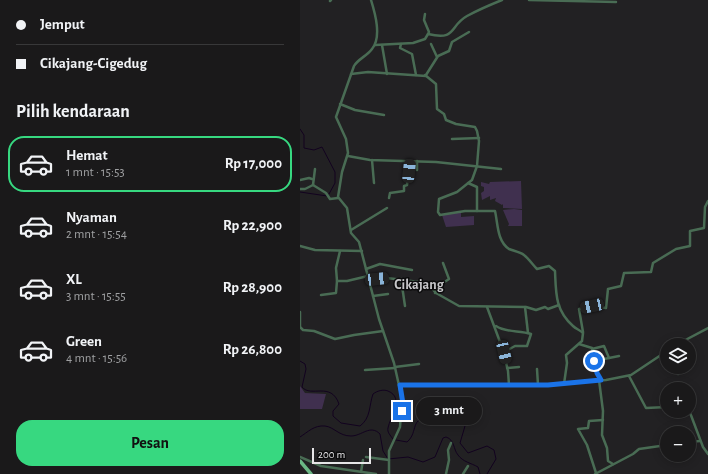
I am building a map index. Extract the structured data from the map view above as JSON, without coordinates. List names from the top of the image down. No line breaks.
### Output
{"districts":["Cikajang"],"scale_bar":"200 m","page":{"banner":["Jemput","Cikajang-Cigedug"],"heading":"Pilih kendaraan","list":[{"name":"Hemat","note":"1 mnt · 15:53","value":"Rp 17,000"},{"name":"Nyaman","note":"2 mnt · 15:54","value":"Rp 22,900"},{"name":"XL","note":"3 mnt · 15:55","value":"Rp 28,900"},{"name":"Green","note":"4 mnt · 15:56","value":"Rp 26,800"}],"map_buttons":["+","−"],"bubble":"3 mnt","buttons":"Pesan","scale":"200 m"}}
